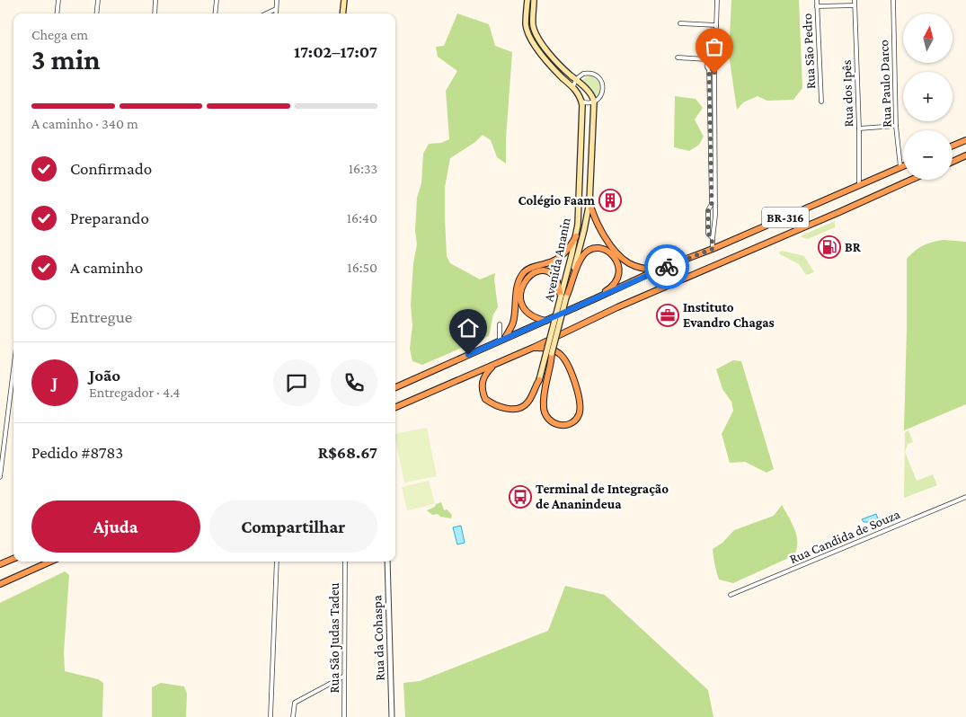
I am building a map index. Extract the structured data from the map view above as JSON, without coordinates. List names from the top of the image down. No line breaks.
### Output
{"streets":{"highway":["BR-316"],"main road":["Avenida Ananin"],"street":["Rua São Pedro","Rua Paulo Darco","Rua dos Ipês","Rua Candida de Souza","Rua São Judas Tadeu","Rua da Cohaspa"]},"crossings":[["Rua Paulo Darco","BR-316"],["Rua dos Ipês","BR-316"]],"places":{"building":["Colégio Faam"],"fuel station":["BR"],"office":["Instituto Evandro Chagas"],"bus stop":["Terminal de Integração de Ananindeua"]},"north":"top","page":{"map_buttons":["+","−"],"heading":["3 min","Chega em","17:02–17:07"],"panel":["João","Entregador · 4.4","Pedido #8783","R$68.67"],"bar":"A caminho · 340 m","list":[["Confirmado","16:33"],["Preparando","16:40"],["A caminho","16:50"],"Entregue"],"round":"J","buttons":["Ajuda","Compartilhar"]}}
